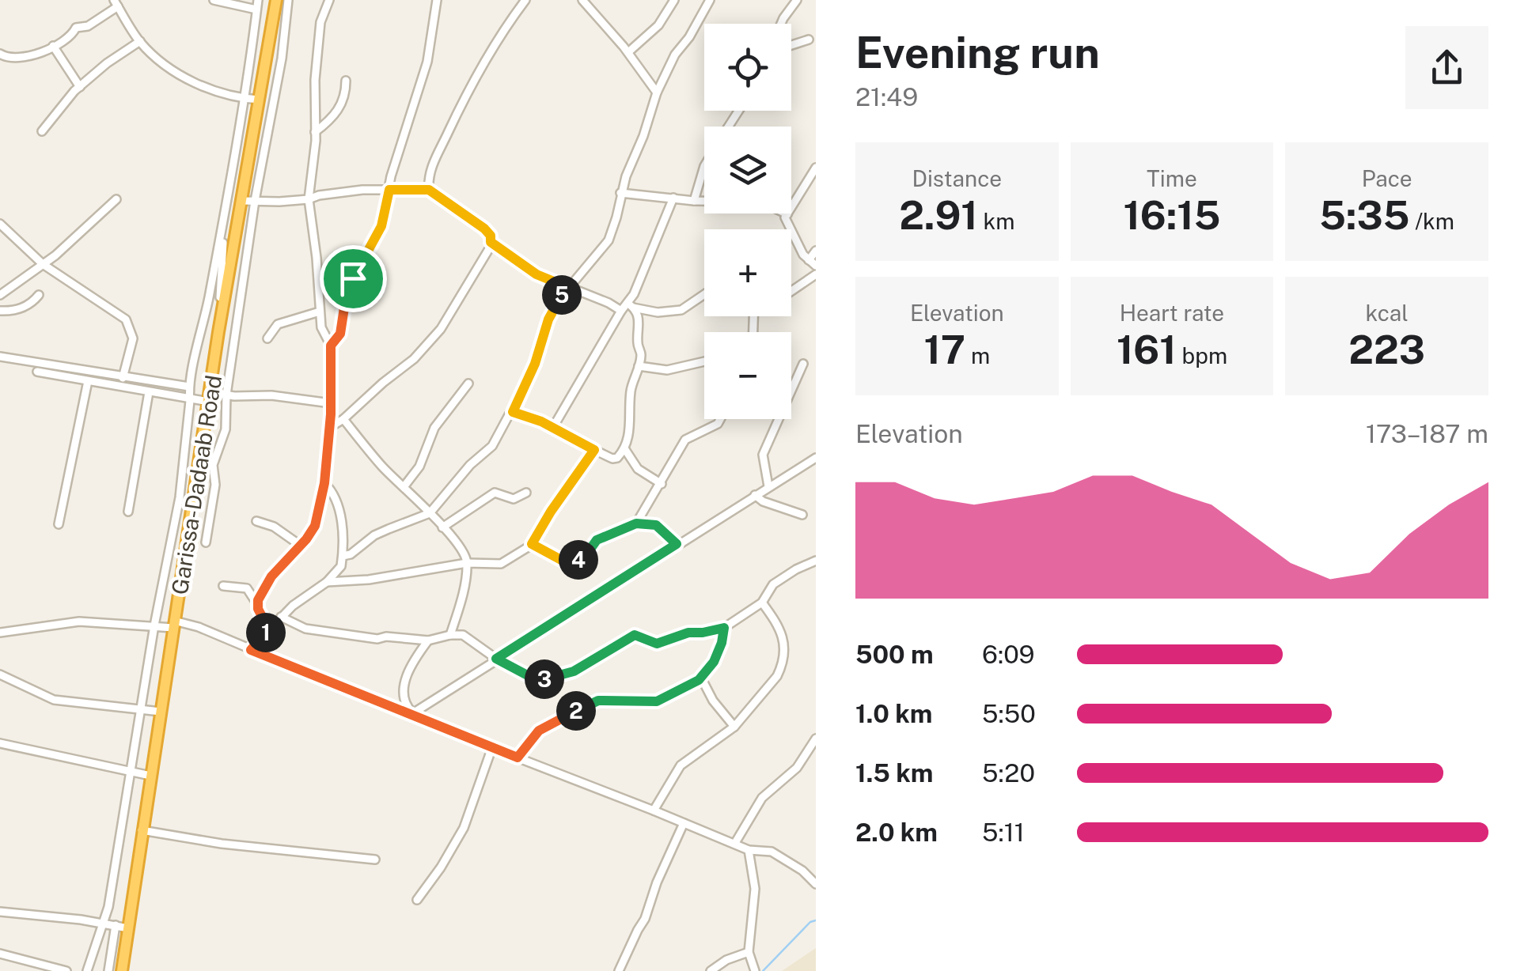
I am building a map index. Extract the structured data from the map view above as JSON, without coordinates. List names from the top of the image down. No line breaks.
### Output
{"streets":{"highway":["Garissa-Dadaab Road"]},"page":{"heading":["Evening run","21:49"],"map_buttons":["+","−"],"stats":[["Distance","2.91 km"],["Time","16:15"],["Pace","5:35 /km"],["Elevation","17 m"],["Heart rate","161 bpm"],["kcal","223"]],"pins":["5","4","1","3","2"],"chart":["Elevation","173–187 m"],"list":[{"name":"500 m","note":"6:09"},{"name":"1.0 km","note":"5:50"},{"name":"1.5 km","note":"5:20"},{"name":"2.0 km","note":"5:11"}]}}
